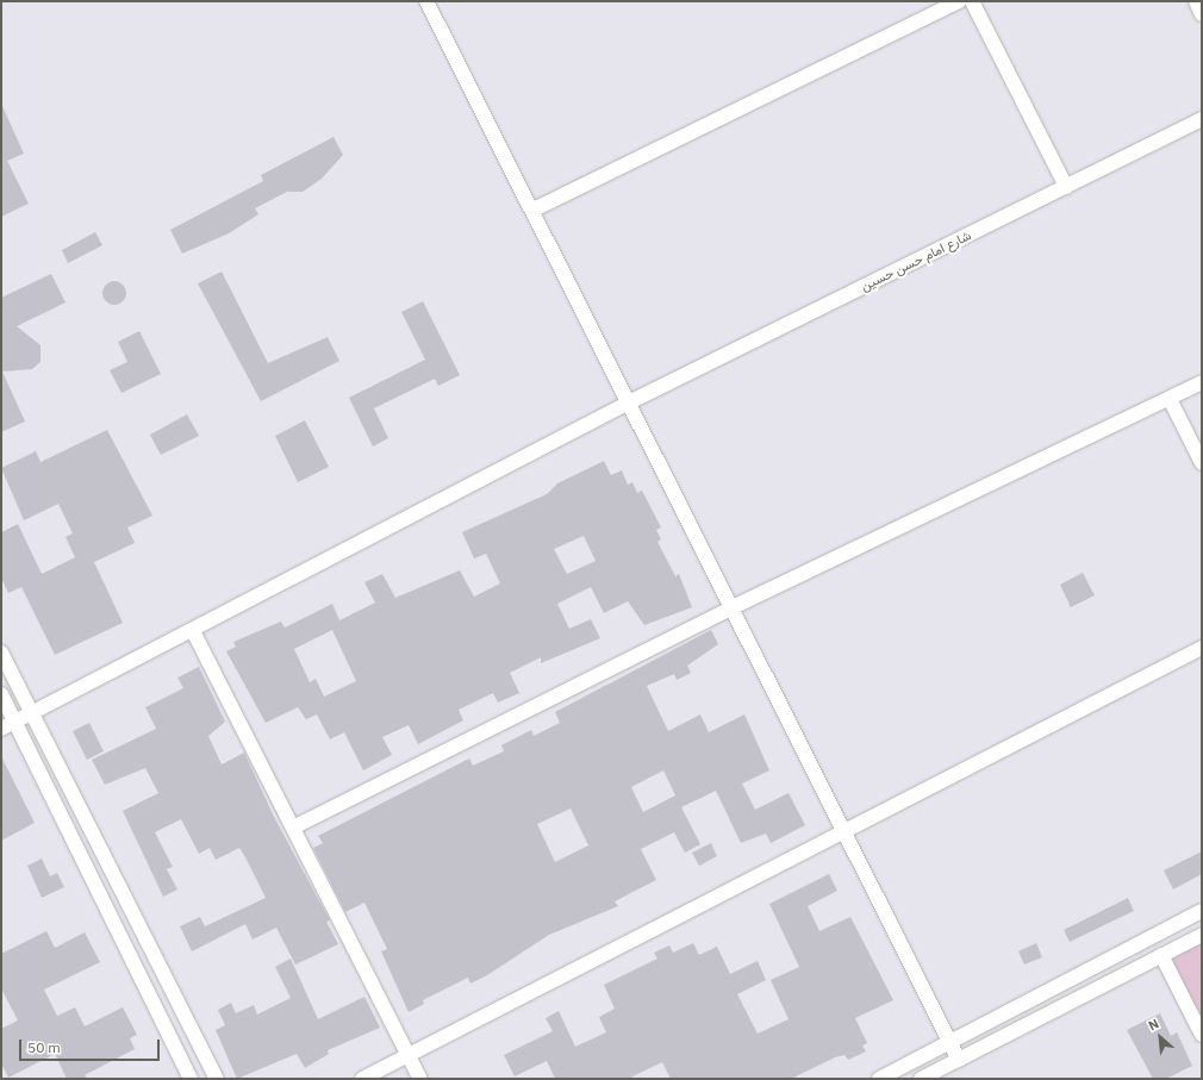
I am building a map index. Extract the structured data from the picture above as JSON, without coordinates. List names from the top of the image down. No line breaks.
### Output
{"streets":{"street":["شارع امام حسن حسين"]},"scale_bar":"50 m","north":"top left"}
